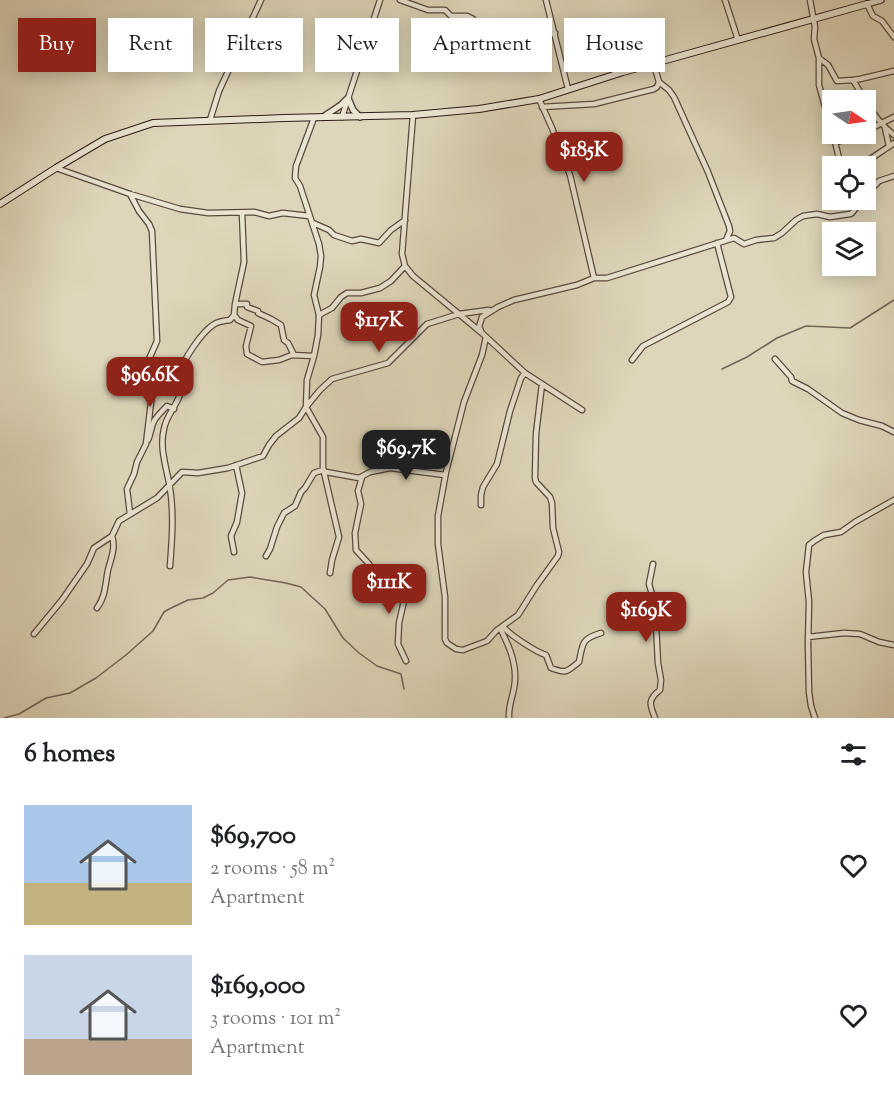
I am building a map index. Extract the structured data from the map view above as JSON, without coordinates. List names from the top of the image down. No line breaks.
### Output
{"north":"right","page":{"chip":["Buy","Rent","Filters","New","Apartment","House"],"price":["$185K","$117K","$96.6K","$69.7K","$111K","$169K"],"heading":"6 homes","list":[{"name":"$69,700","note":"2 rooms · 58 m² · Apartment"},{"name":"$169,000","note":"3 rooms · 101 m² · Apartment"}]}}
